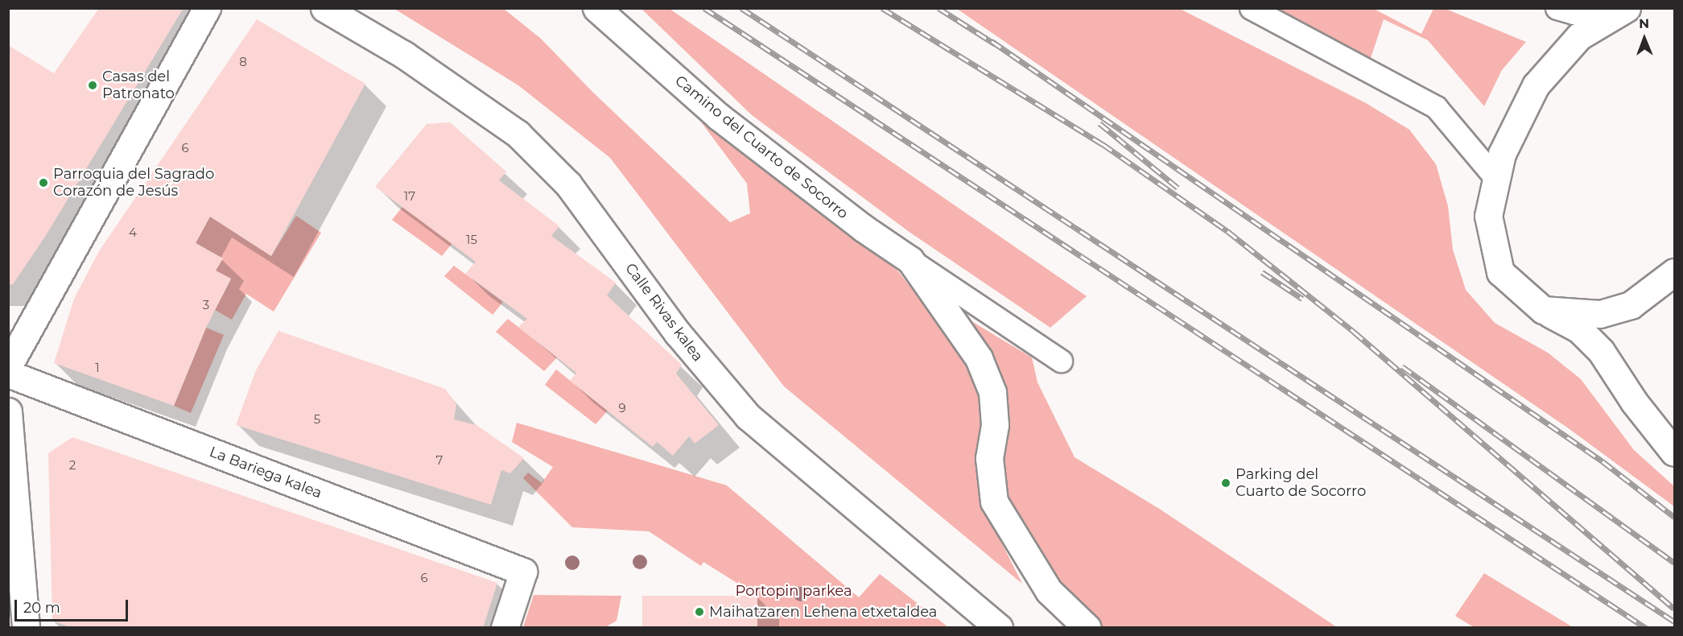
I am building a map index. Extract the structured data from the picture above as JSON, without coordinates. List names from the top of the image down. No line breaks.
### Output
{"streets":{"street":["Camino del Cuarto de Socorro","Calle Rivas kalea","La Bariega kalea"]},"parks":["Portopin parkea"],"places":["Casas del Patronato","Parroquia del Sagrado Corazón de Jesús","Parking del Cuarto de Socorro","Maihatzaren Lehena etxetaldea"],"house_numbers":["8","6","17","4","15","3","1","9","5","7","2","6"],"scale_bar":"20 m","north":"top"}
